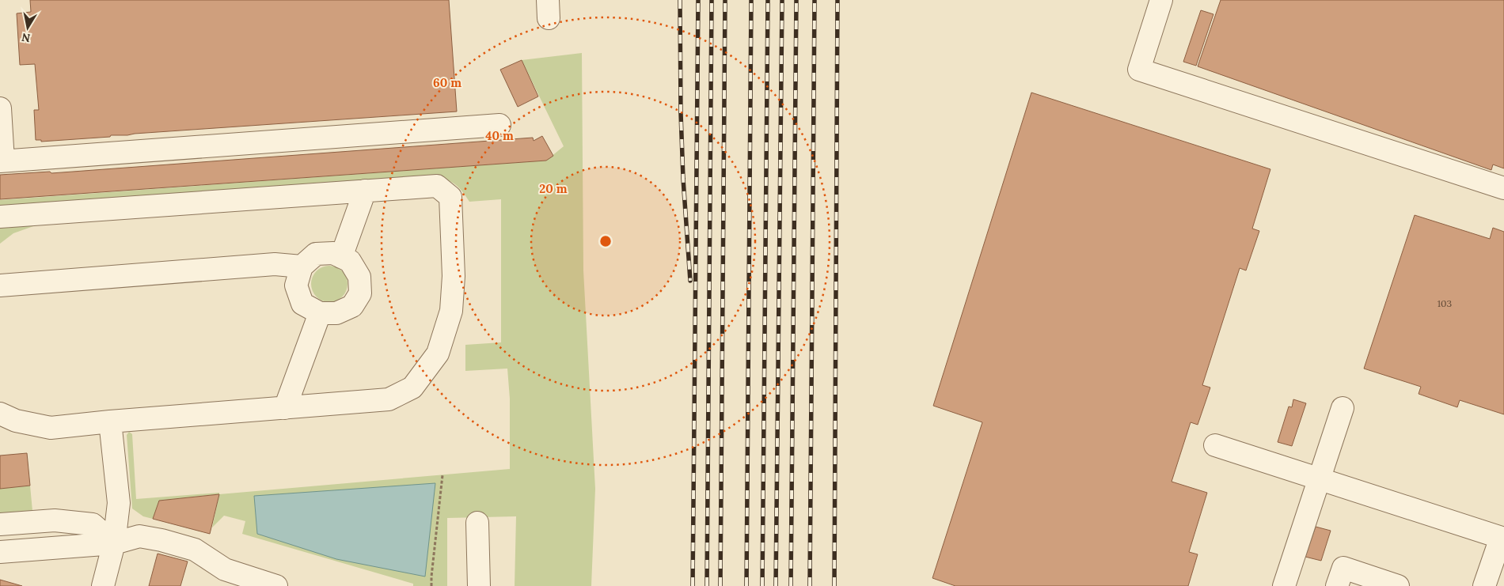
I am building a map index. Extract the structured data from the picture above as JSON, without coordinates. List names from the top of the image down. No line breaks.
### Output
{"house_numbers":["103"],"north":"bottom","rings":["60 m","40 m","20 m"]}
